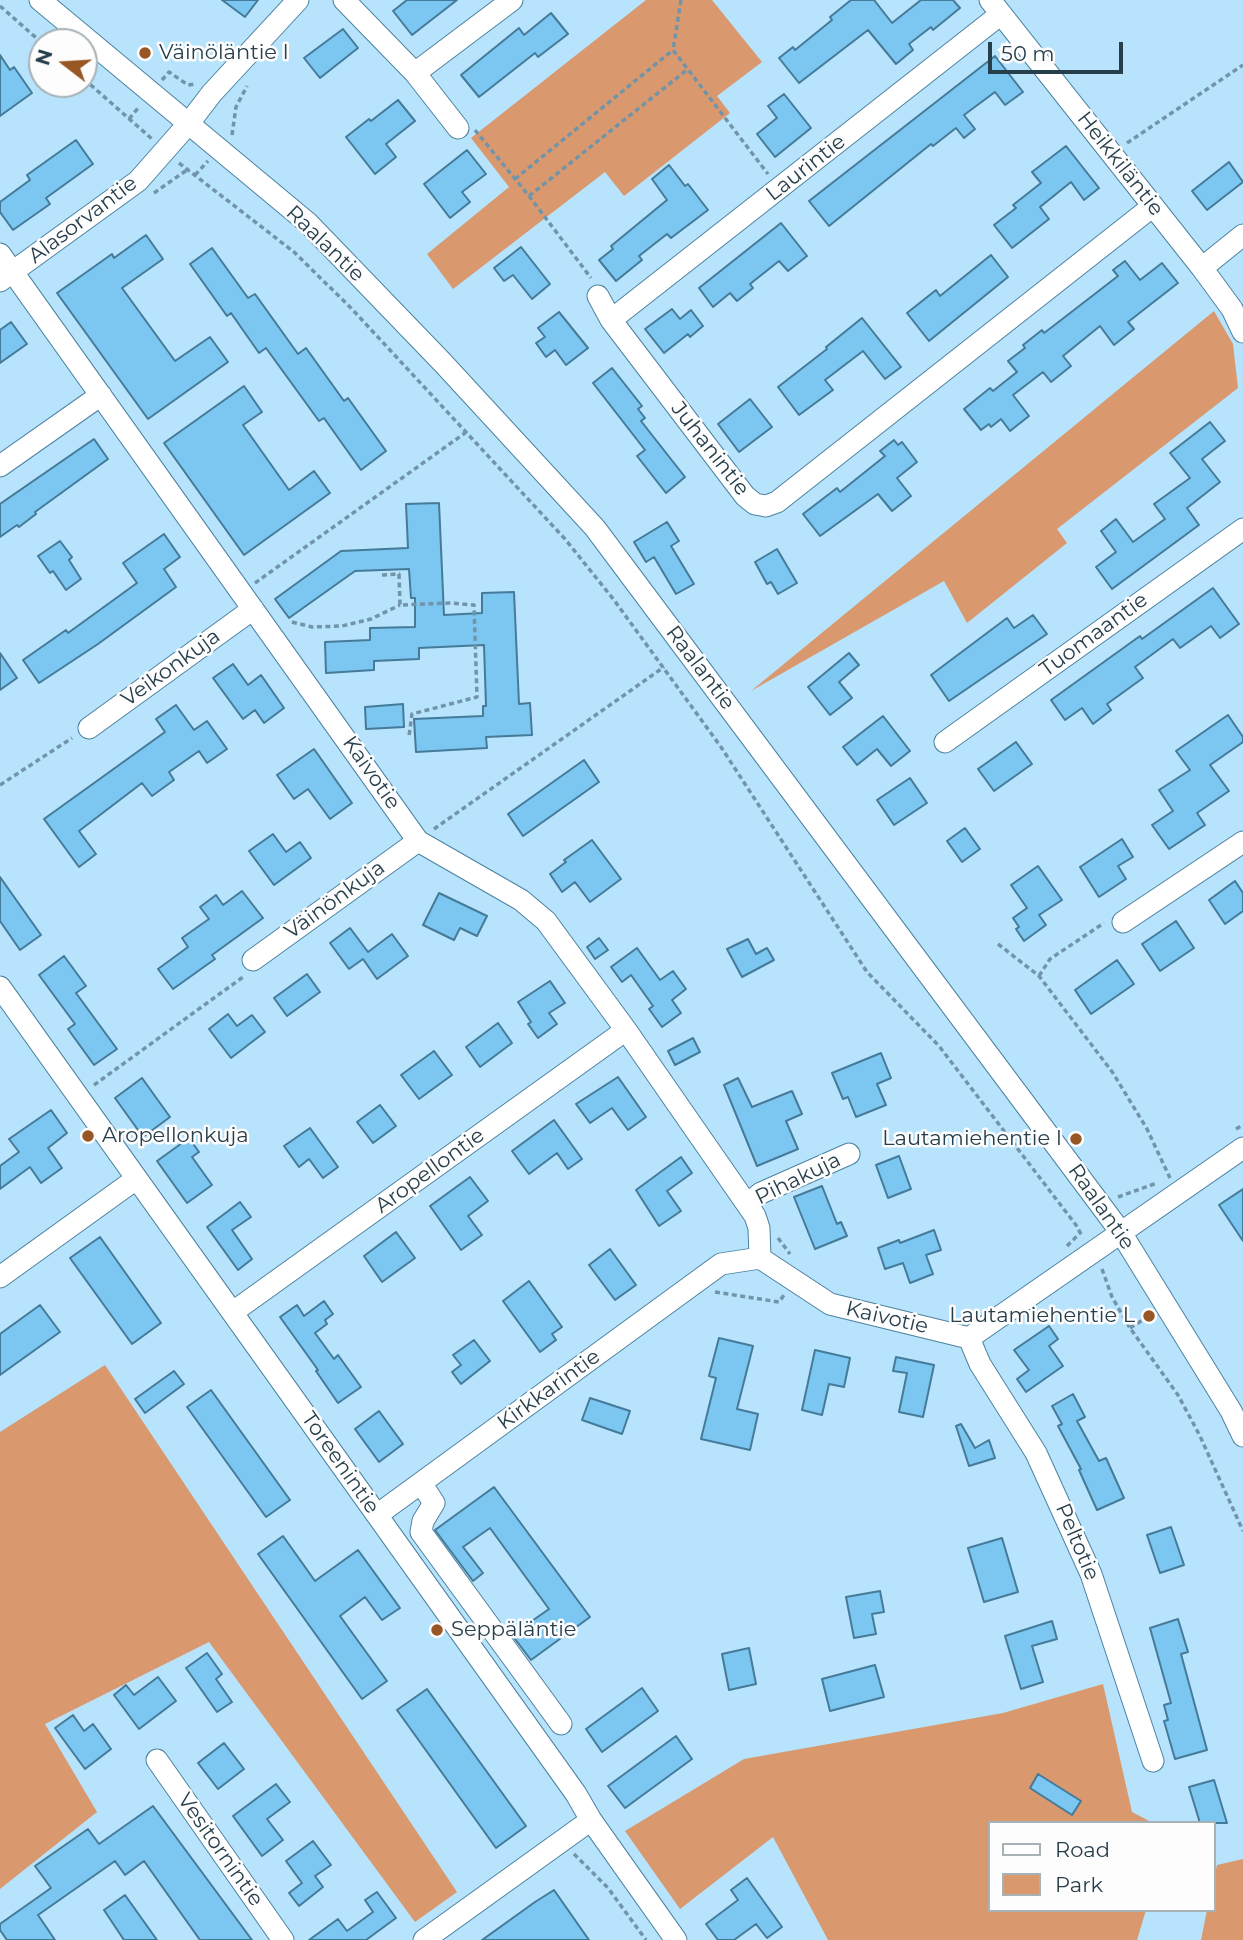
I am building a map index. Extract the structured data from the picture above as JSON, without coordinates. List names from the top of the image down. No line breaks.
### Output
{"streets":{"street":["Heikkiläntie","Laurintie","Alasorvantie","Raalantie","Juhanintie","Tuomaantie","Veikonkuja","Kaivotie","Väinönkuja","Aropellontie","Pihakuja","Kirkkarintie","Toreenintie","Peltotie","Vesitornintie"]},"crossings":[["Heikkiläntie","Laurintie"],["Heikkiläntie","Juhanintie"],["Laurintie","Juhanintie"],["Alasorvantie","Raalantie"],["Alasorvantie","Kaivotie"],["Veikonkuja","Kaivotie"],["Kaivotie","Väinönkuja"],["Kaivotie","Aropellontie"],["Kaivotie","Pihakuja"],["Kaivotie","Kirkkarintie"],["Kaivotie","Peltotie"],["Aropellontie","Toreenintie"],["Kirkkarintie","Toreenintie"]],"places":["Väinöläntie I","Aropellonkuja","Lautamiehentie I","Lautamiehentie L","Seppäläntie"],"legend":["Road","Park"],"scale_bar":"50 m","north":"left"}
